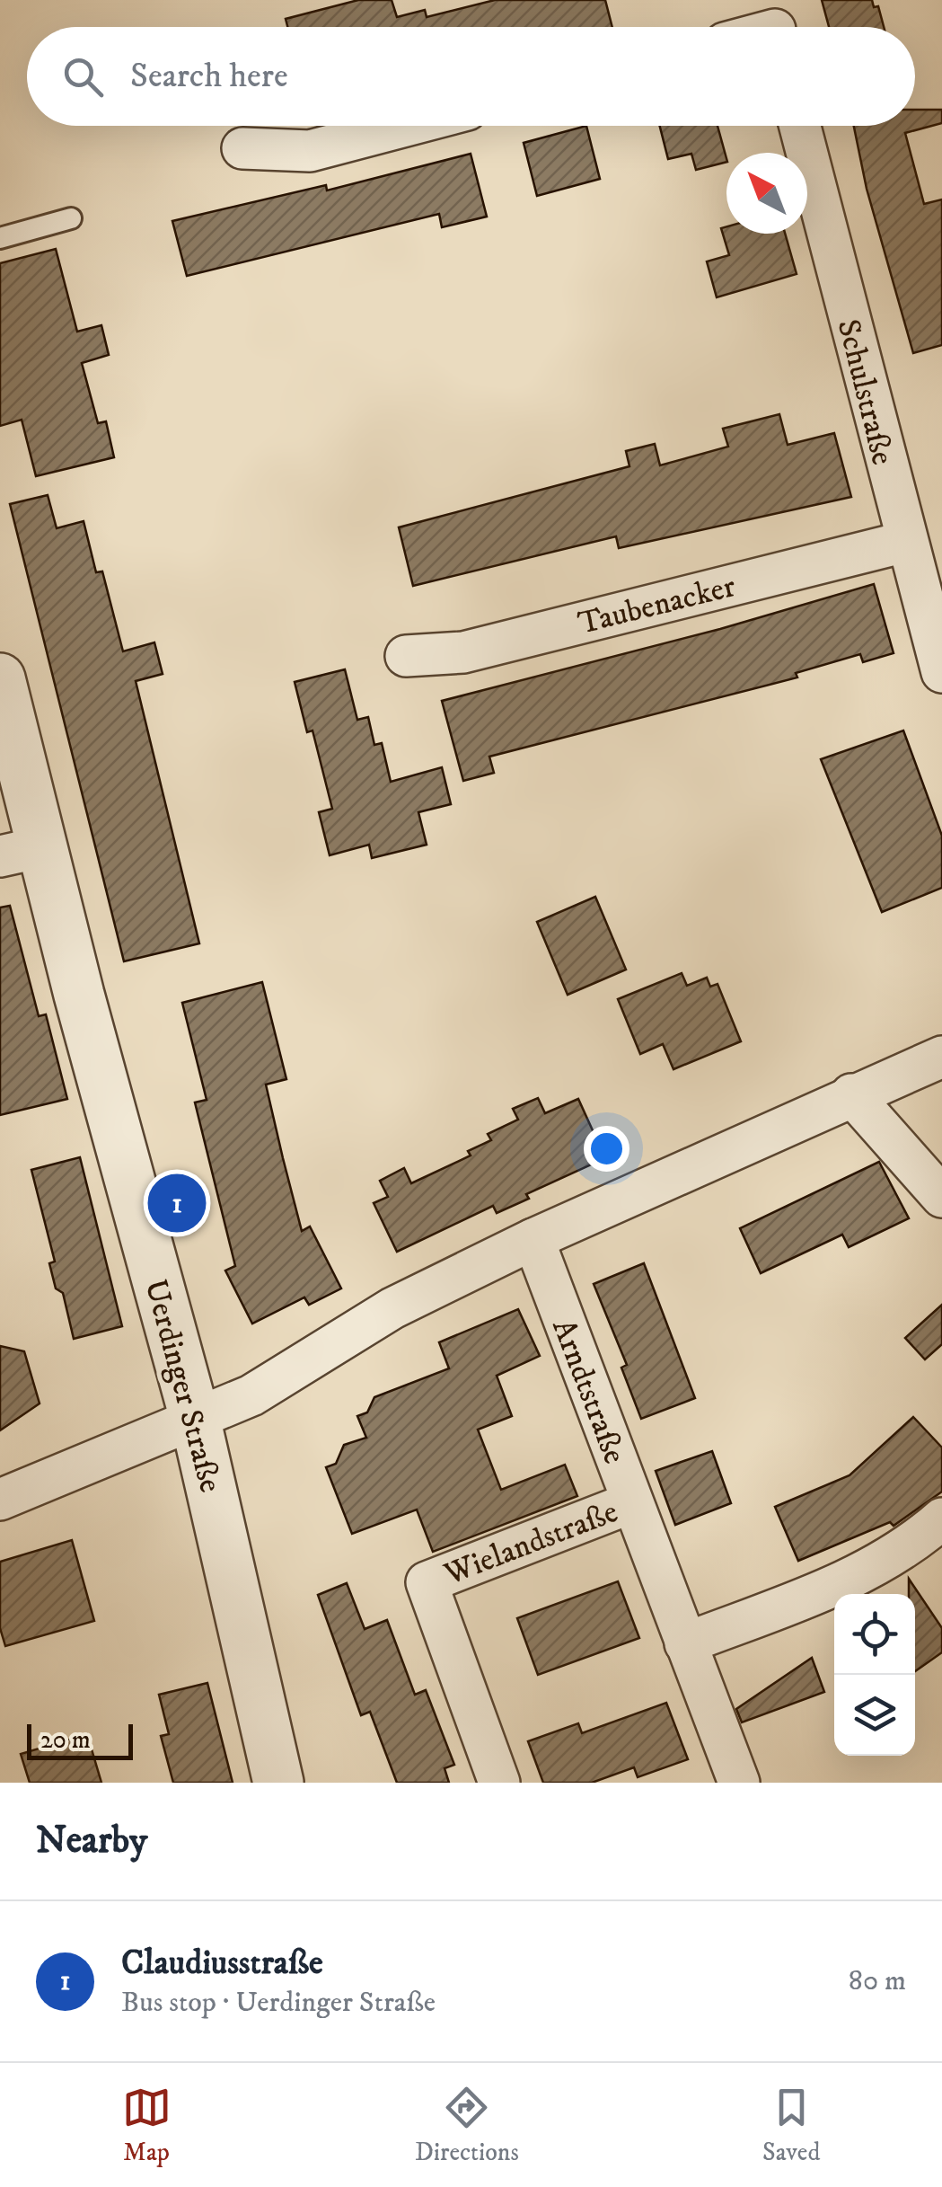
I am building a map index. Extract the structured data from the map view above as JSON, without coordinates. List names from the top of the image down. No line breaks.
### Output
{"streets":{"street":["Schulstraße","Taubenacker","Uerdinger Straße","Arndtstraße","Wielandstraße"]},"crossings":[["Schulstraße","Taubenacker"],["Arndtstraße","Wielandstraße"]],"scale_bar":"20 m","north":"top left","page":{"search":"Search here","pins":"1","scale":"20 m","heading":"Nearby","list":[{"mark":"1","name":"Claudiusstraße","note":"Bus stop · Uerdinger Straße","value":"80 m"}],"nav":["Map","Directions","Saved"]}}
